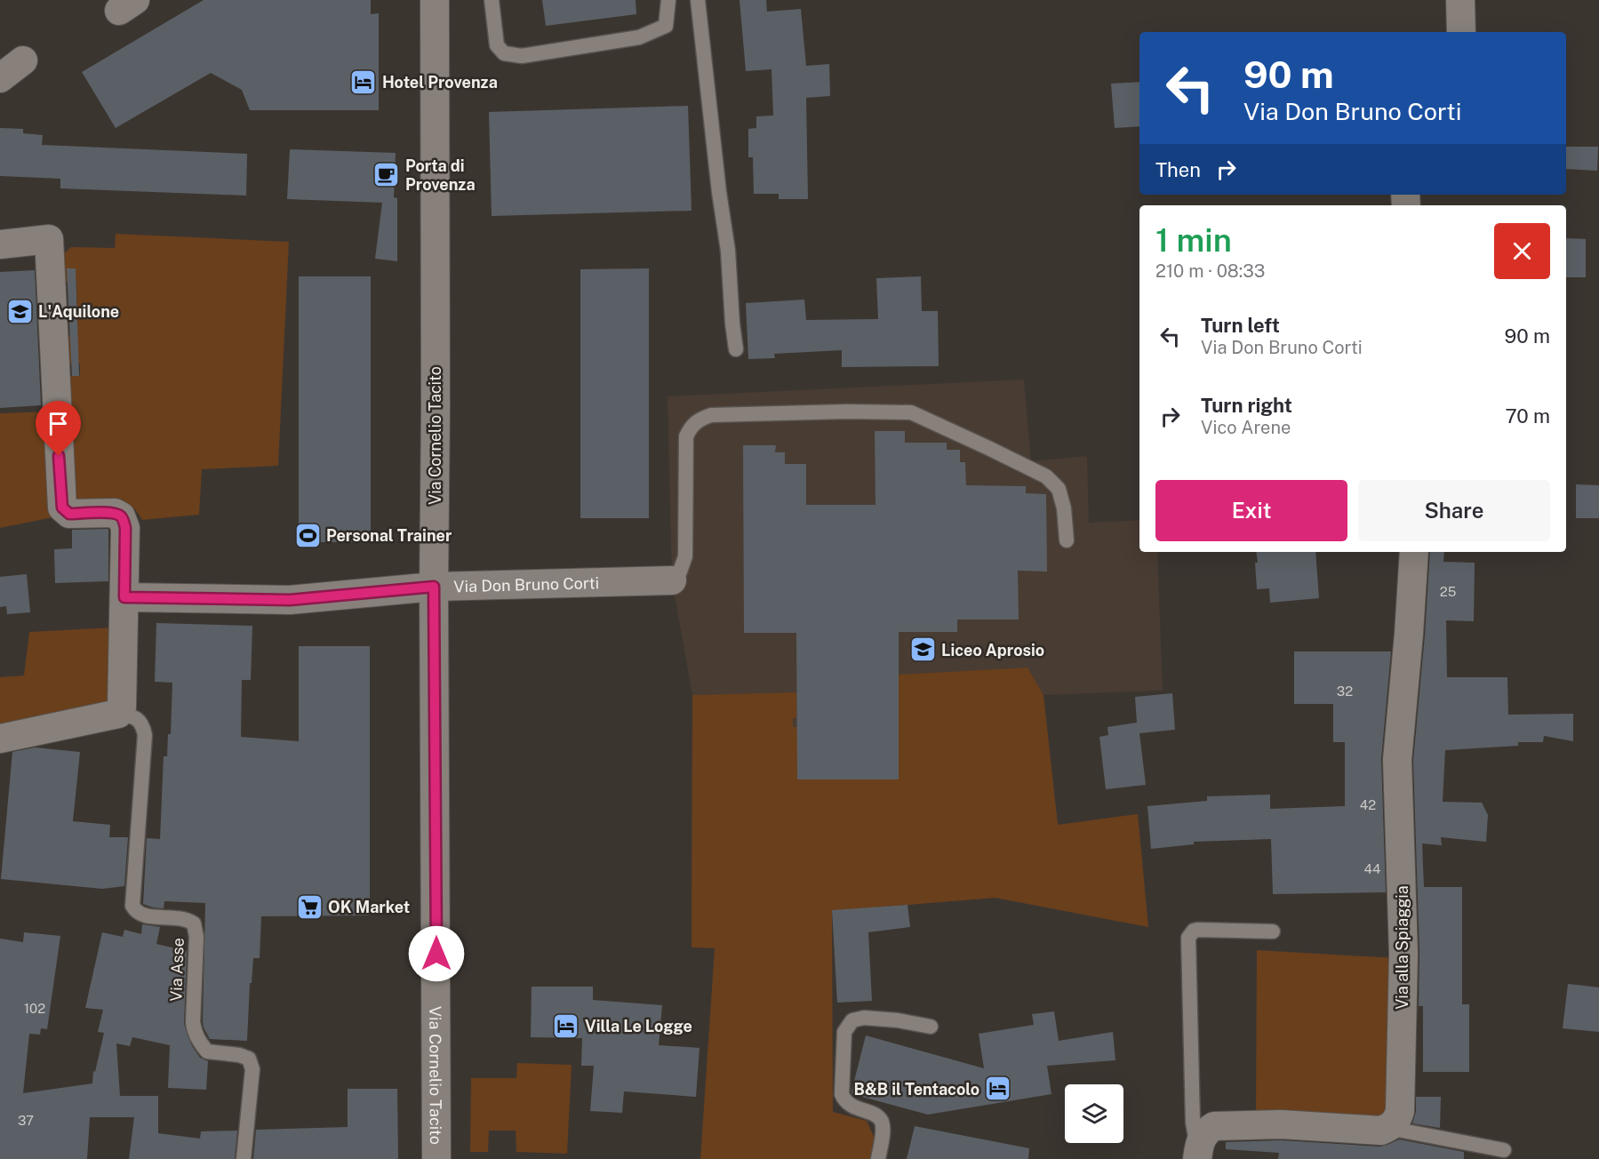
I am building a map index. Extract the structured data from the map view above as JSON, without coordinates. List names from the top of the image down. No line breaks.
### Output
{"streets":{"street":["Via Cornelio Tacito","Via Don Bruno Corti","Via alla Spiaggia"],"lane":["Via Asse"]},"crossings":[["Via Cornelio Tacito","Via Don Bruno Corti"]],"places":{"hotel":["Hotel Provenza","Villa Le Logge","B&B il Tentacolo"],"cafe":["Porta di Provenza"],"school or university":["L'Aquilone","Liceo Aprosio"],"sports":["Personal Trainer"],"supermarket":["OK Market"]},"house_numbers":["25","32","42","44","102","37"],"page":{"turn":["90 m","Via Don Bruno Corti"],"then":"Then","heading":["1 min","210 m · 08:33"],"list":[{"name":"Turn left","note":"Via Don Bruno Corti","value":"90 m"},{"name":"Turn right","note":"Vico Arene","value":"70 m"}],"buttons":["Exit","Share"]}}
